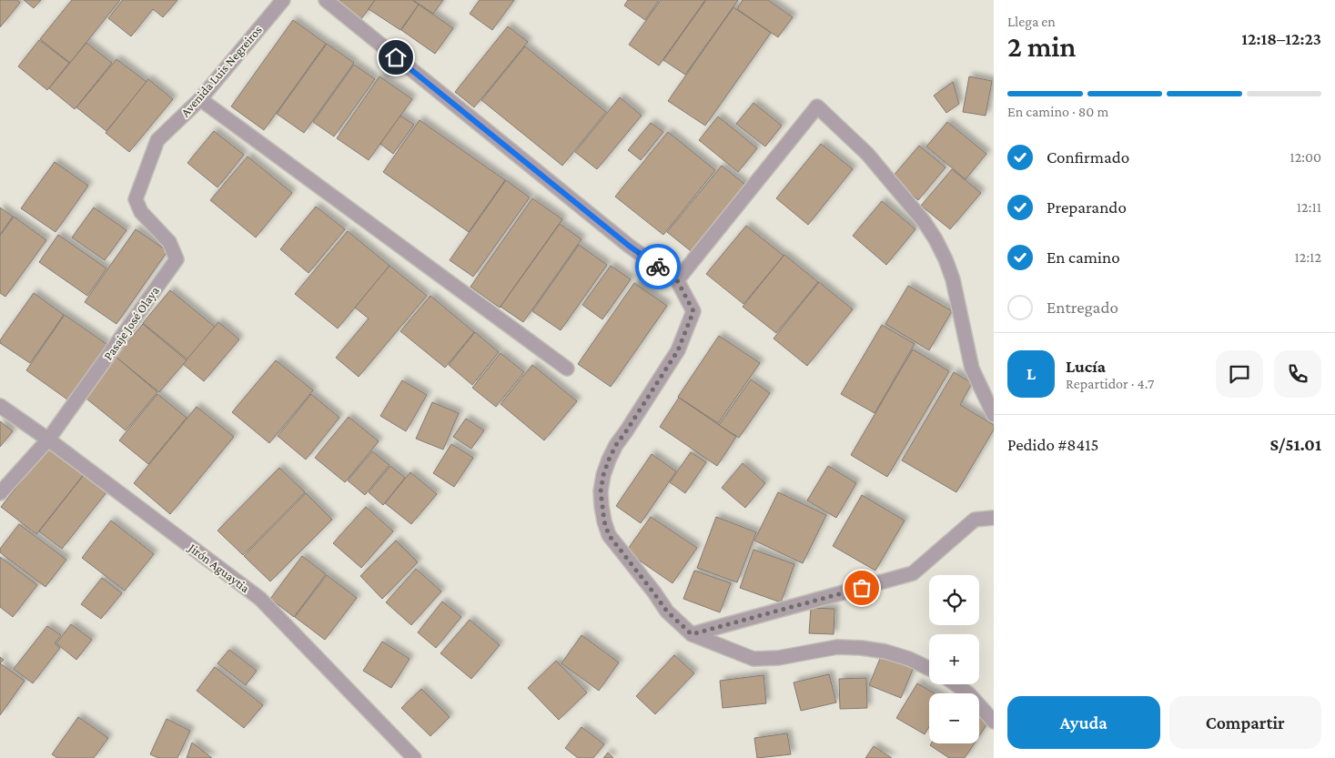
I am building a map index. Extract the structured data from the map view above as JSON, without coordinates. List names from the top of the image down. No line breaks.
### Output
{"streets":{"street":["Avenida Luis Negreiros","Pasaje José Olaya","Jirón Aguaytia"]},"crossings":[["Avenida Luis Negreiros","Pasaje José Olaya"],["Pasaje José Olaya","Jirón Aguaytia"]],"page":{"heading":["2 min","Llega en","12:18–12:23"],"panel":["Lucía","Repartidor · 4.7","Pedido #8415","S/51.01"],"bar":"En camino · 80 m","list":[["Confirmado","12:00"],["Preparando","12:11"],["En camino","12:12"],"Entregado"],"round":"L","map_buttons":["+","−"],"buttons":["Ayuda","Compartir"]}}
